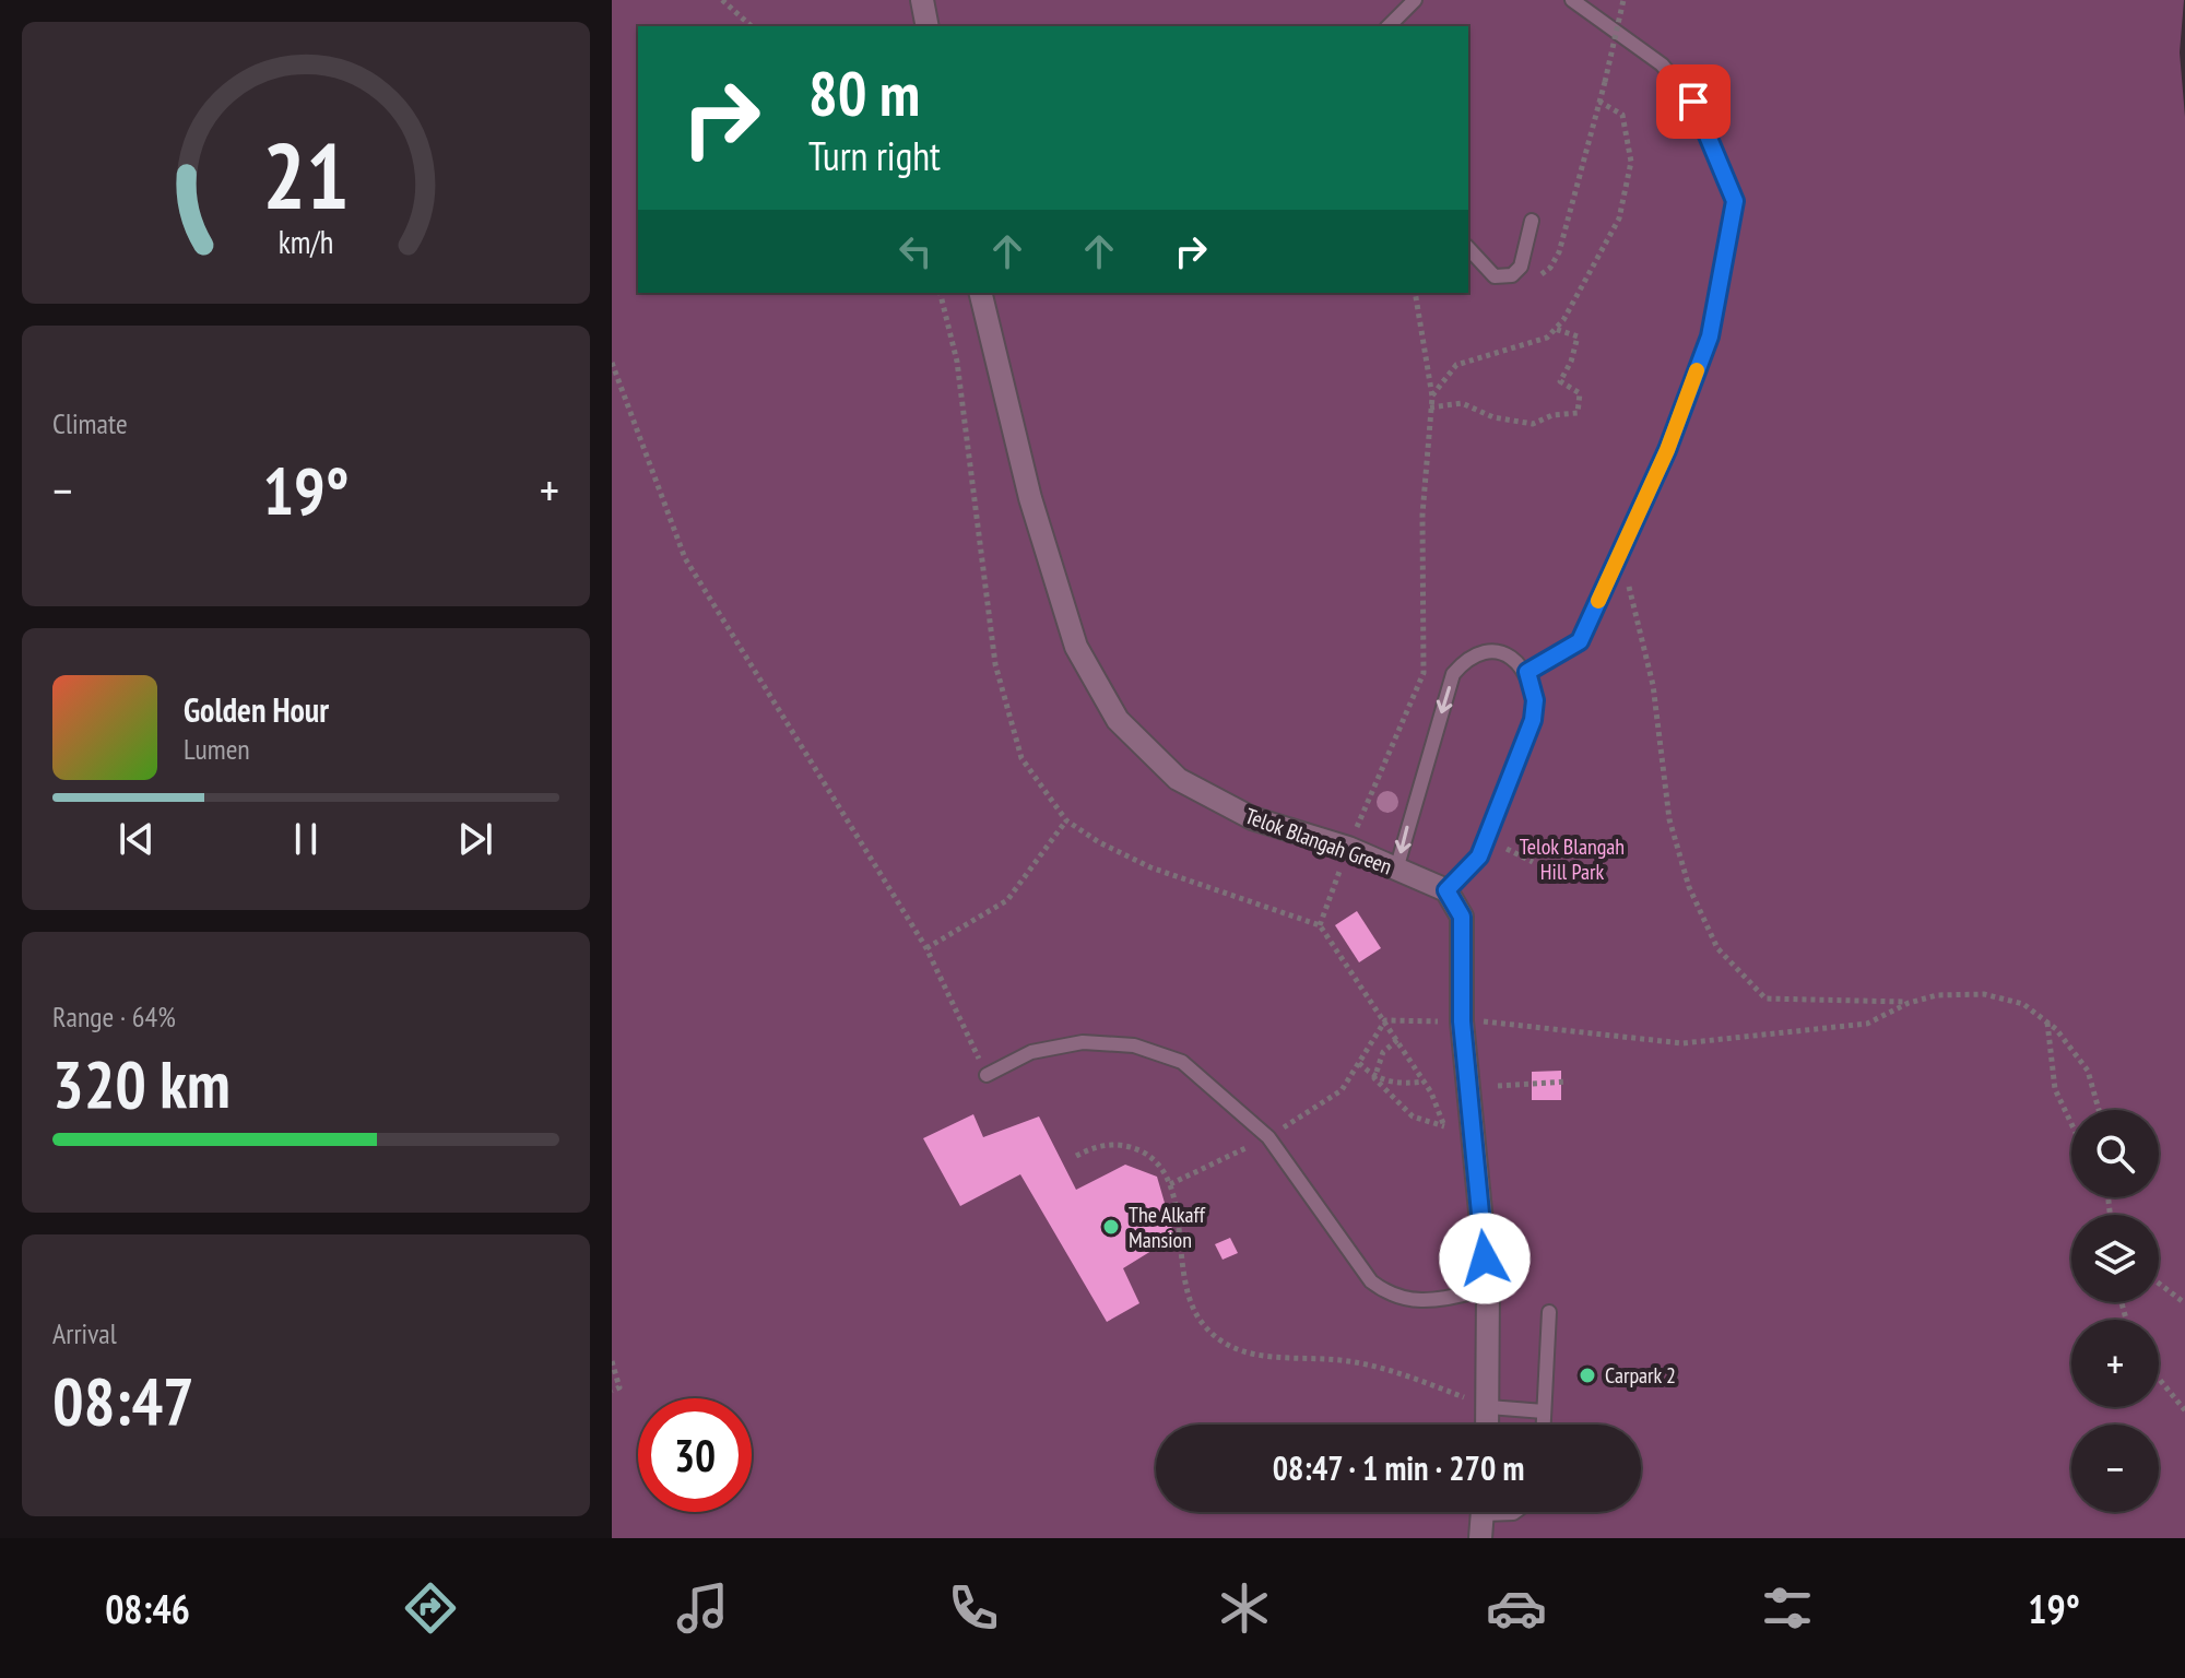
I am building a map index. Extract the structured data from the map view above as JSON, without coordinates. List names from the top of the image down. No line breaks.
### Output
{"streets":{"street":["Telok Blangah Green"]},"parks":["Telok Blangah Hill Park"],"places":["The Alkaff Mansion","Carpark 2"],"page":{"turn":["80 m","Turn right"],"tile":["Climate",["Range · 64%","320 km"],["Arrival","08:47"]],"heat":["−","19°","+"],"song":["Golden Hour","Lumen"],"map_buttons":["+","−"],"limit":"30","trip":"08:47 · 1 min · 270 m","tabs":["08:46","19°"],"gauge":["21","km/h"]}}
